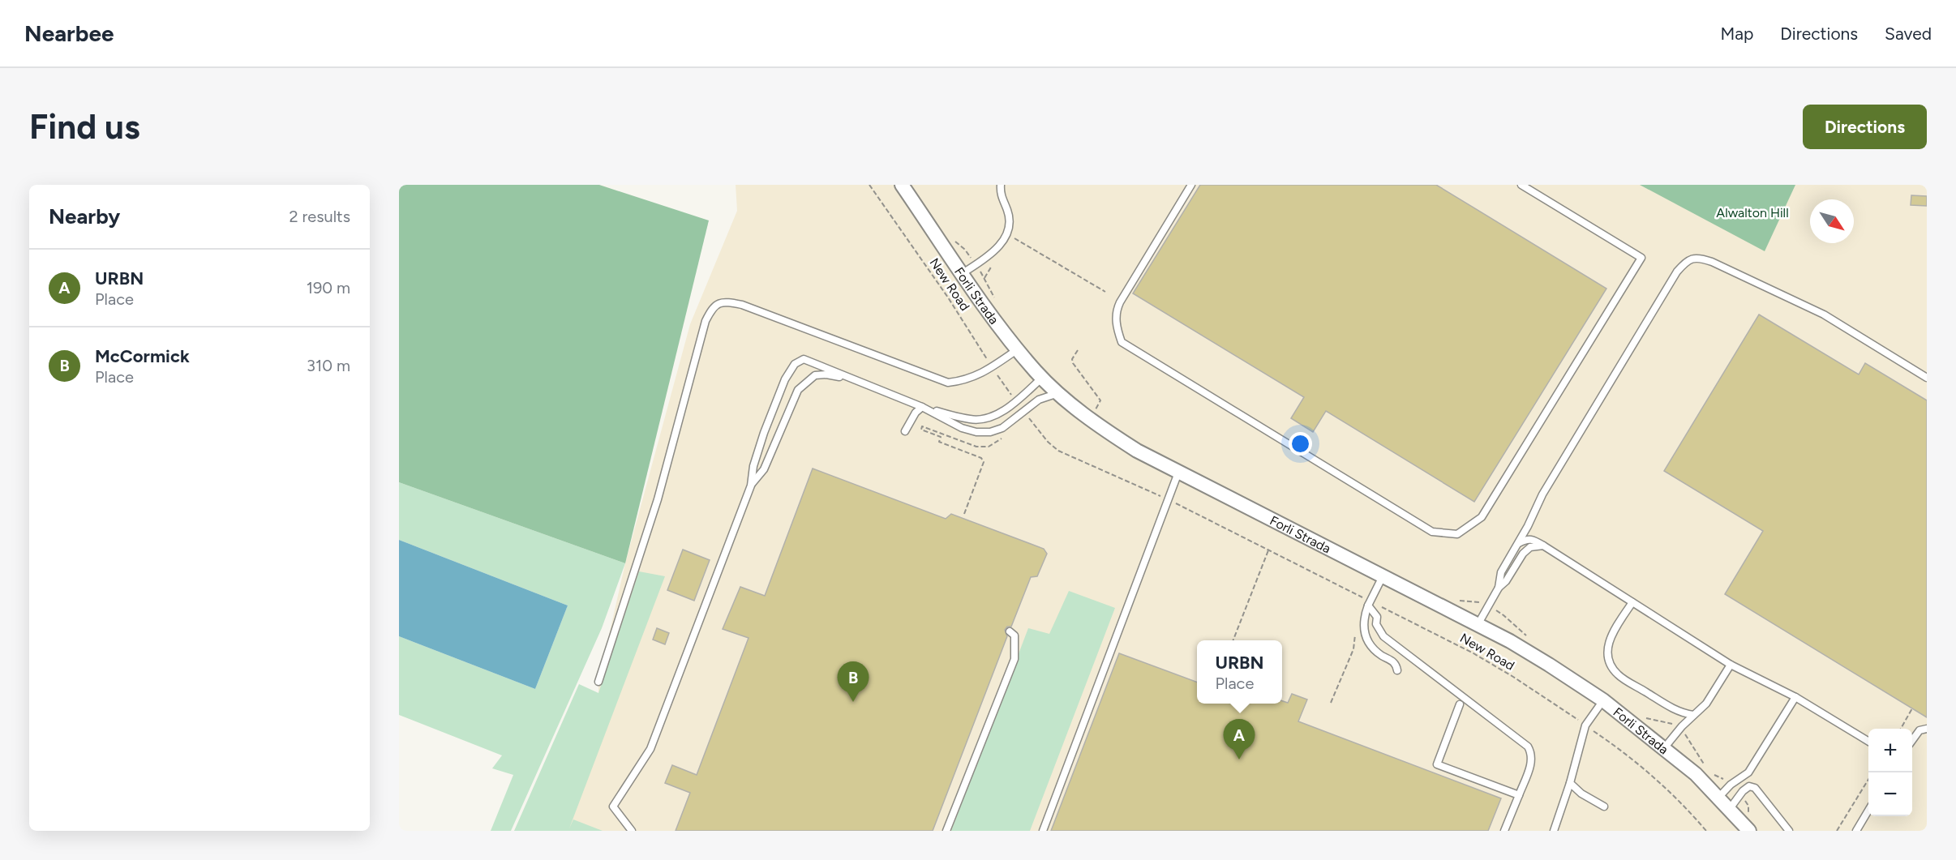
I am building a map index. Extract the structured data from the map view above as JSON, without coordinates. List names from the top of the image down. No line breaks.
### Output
{"streets":{"street":["Forli Strada"],"path":["New Road"]},"parks":["Alwalton Hill"],"north":"bottom right","page":{"header":"Nearbee","nav":["Map","Directions","Saved"],"buttons":"Directions","title":"Find us","heading":["Nearby","2 results"],"list":[{"mark":"A","name":"URBN","note":"Place","value":"190 m"},{"mark":"B","name":"McCormick","note":"Place","value":"310 m"}],"popup":["URBN","Place"],"pins":["B","A"],"map_buttons":["+","−"]}}
